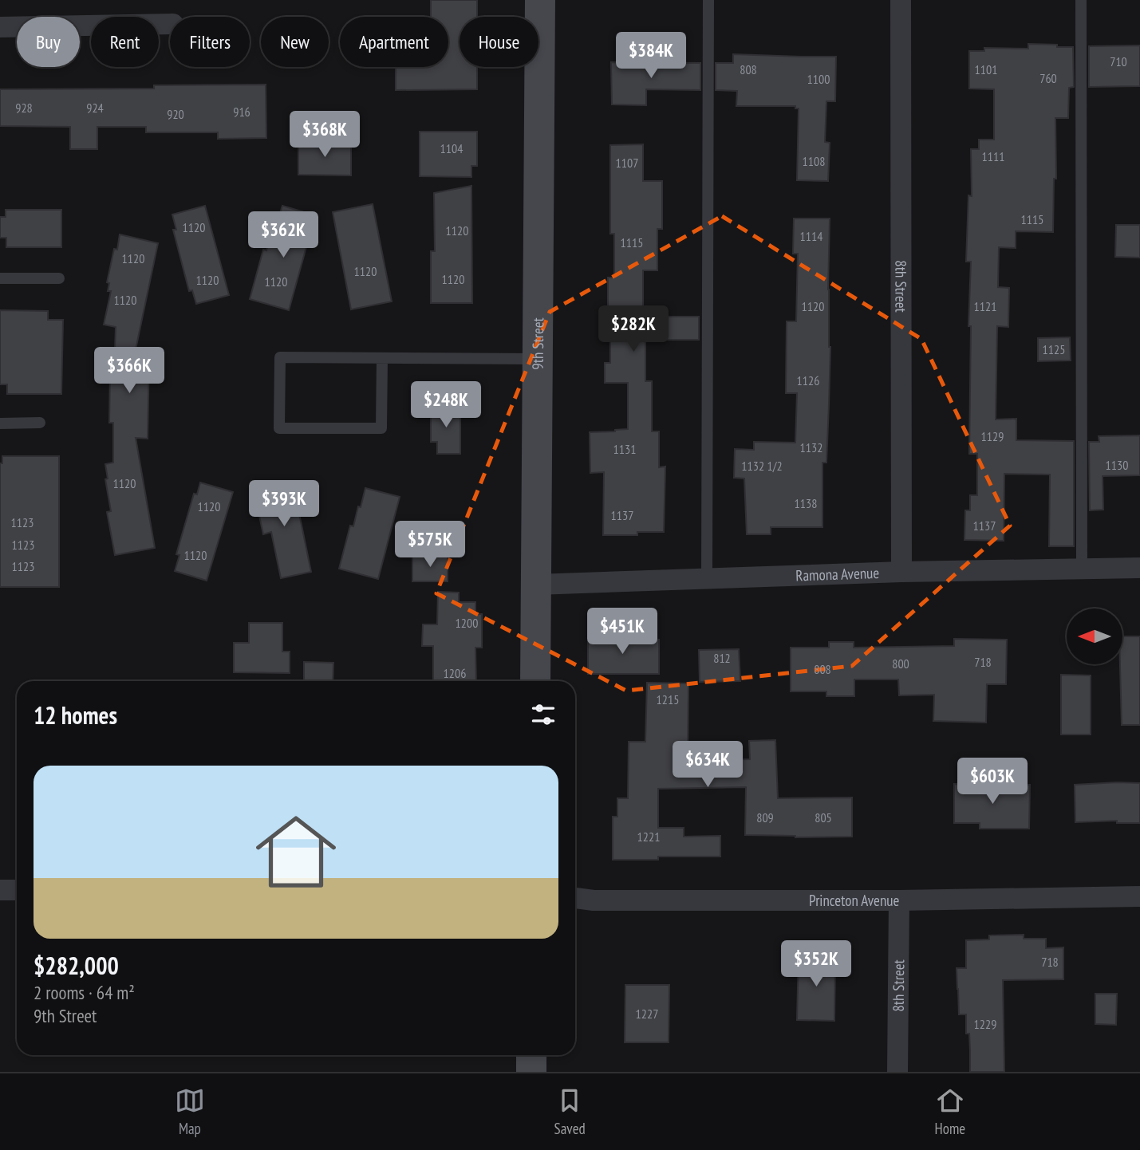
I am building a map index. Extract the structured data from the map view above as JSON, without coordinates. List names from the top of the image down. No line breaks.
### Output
{"streets":{"street":["8th Street","9th Street","Ramona Avenue","Princeton Avenue"]},"crossings":[["8th Street","Ramona Avenue"],["8th Street","Princeton Avenue"],["9th Street","Ramona Avenue"]],"house_numbers":["710","808","1101","760","1100","928","924","916","920","1104","1111","1108","1107","1115","1120","1120","1114","1115","1120","1120","1120","1120","1120","1120","1120","1121","1125","1126","1129","1132","1131","1130","1132 1/2","1120","1138","1120","1137","1123","1137","1123","1120","1123","1200","812","718","800","808","1206","1215","809","805","1221","718","1227","1229"],"north":"left","page":{"chip":["Buy","Rent","Filters","New","Apartment","House"],"price":["$384K","$368K","$362K","$282K","$366K","$248K","$393K","$575K","$451K","$634K","$603K","$352K"],"heading":"12 homes","list":[{"name":"$282,000","note":"2 rooms · 64 m² · 9th Street"}],"tabs":["Map","Saved","Home"]}}
